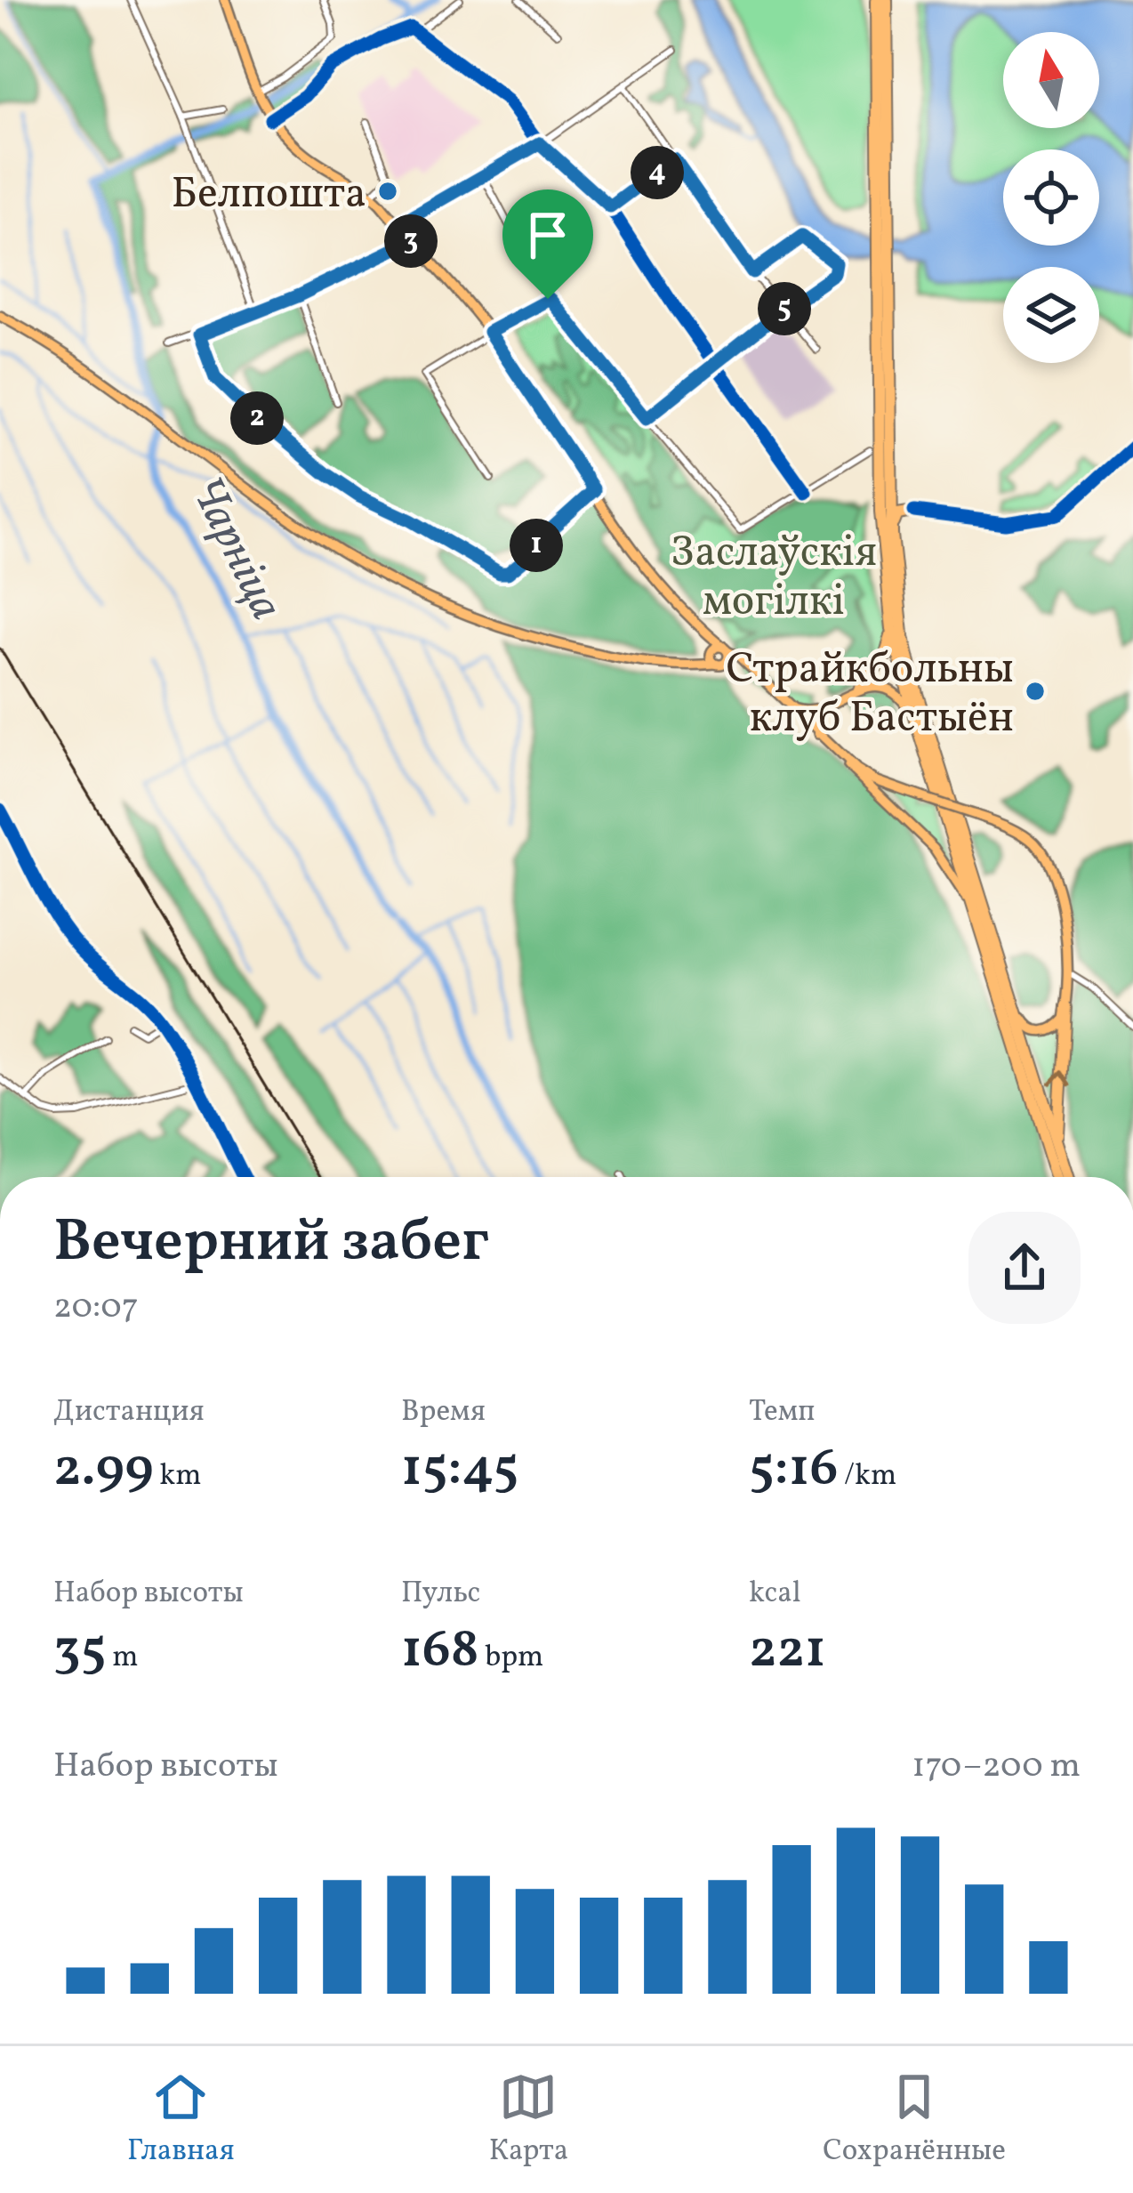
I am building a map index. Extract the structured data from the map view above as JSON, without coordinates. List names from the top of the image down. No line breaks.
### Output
{"water":["Чарніца"],"parks":["Заслаўскія могілкі"],"places":["Белпошта","Страйкбольны клуб Бастыён"],"north":"top","page":{"pins":["4","3","5","2","1"],"heading":["Вечерний забег","20:07"],"stats":[["Дистанция","2.99 km"],["Время","15:45"],["Темп","5:16 /km"],["Набор высоты","35 m"],["Пульс","168 bpm"],["kcal","221"]],"chart":["Набор высоты","170–200 m"],"tabs":["Главная","Карта","Сохранённые"]}}
